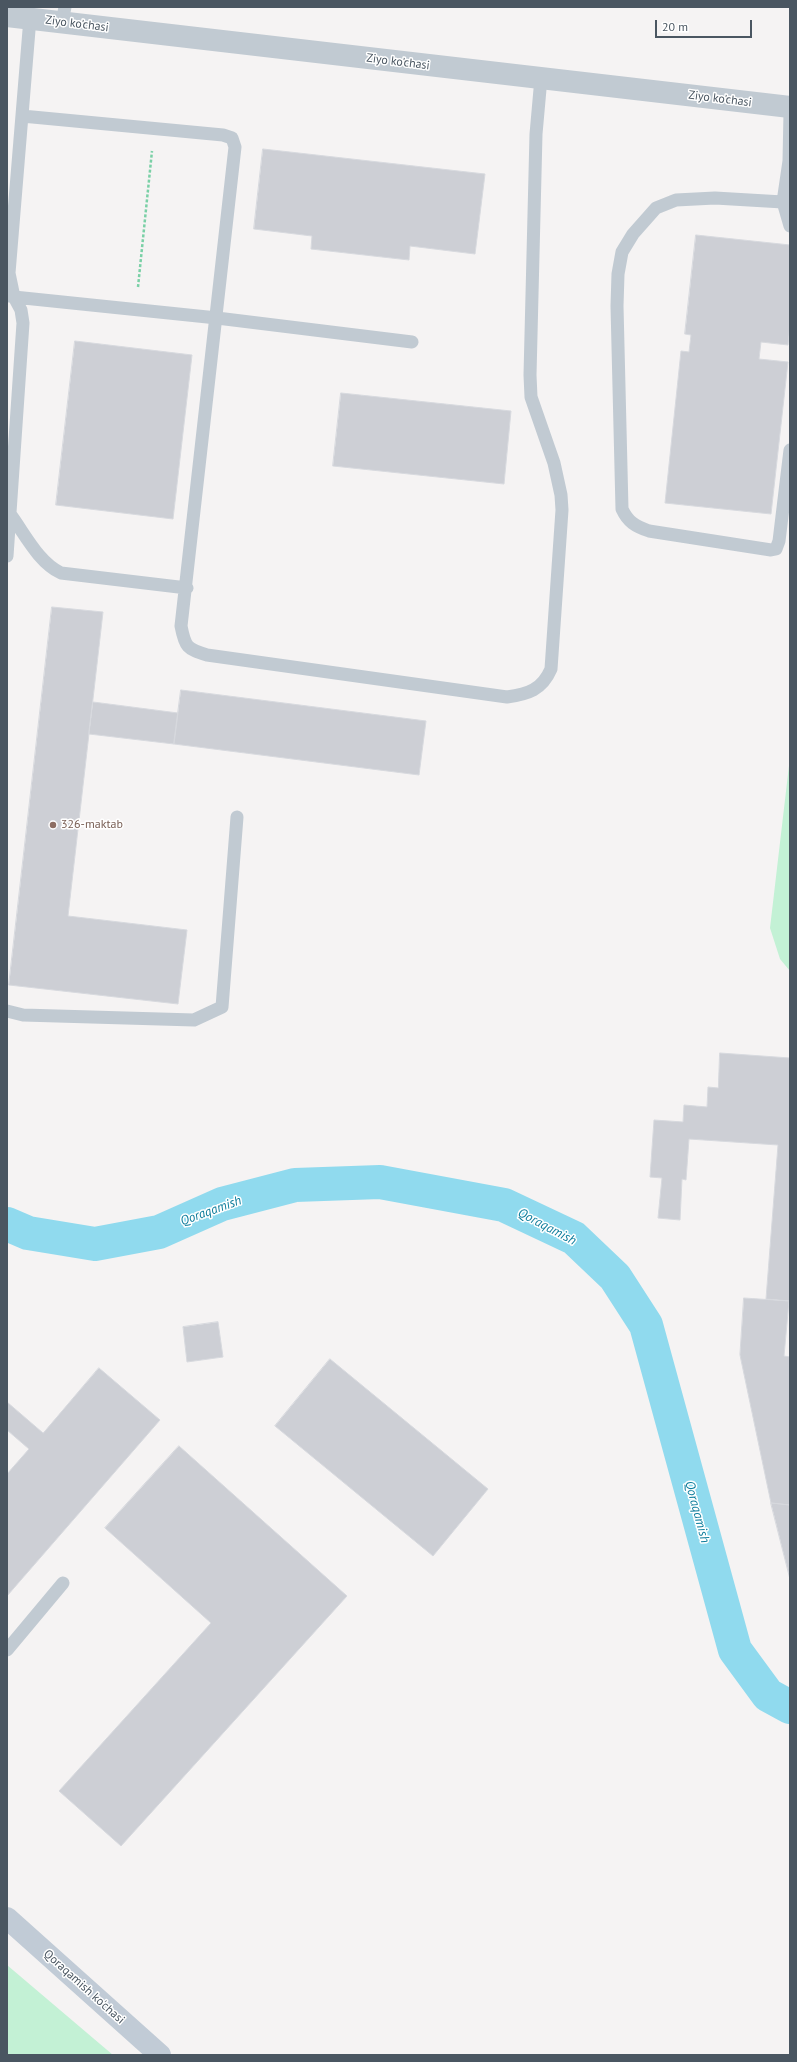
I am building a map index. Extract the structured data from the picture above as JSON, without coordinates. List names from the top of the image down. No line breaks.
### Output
{"streets":{"main road":["Qoraqamish ko'chasi"],"street":["Ziyo ko'chasi"]},"water":["Qoraqamish"],"places":["326-maktab"],"scale_bar":"20 m"}
